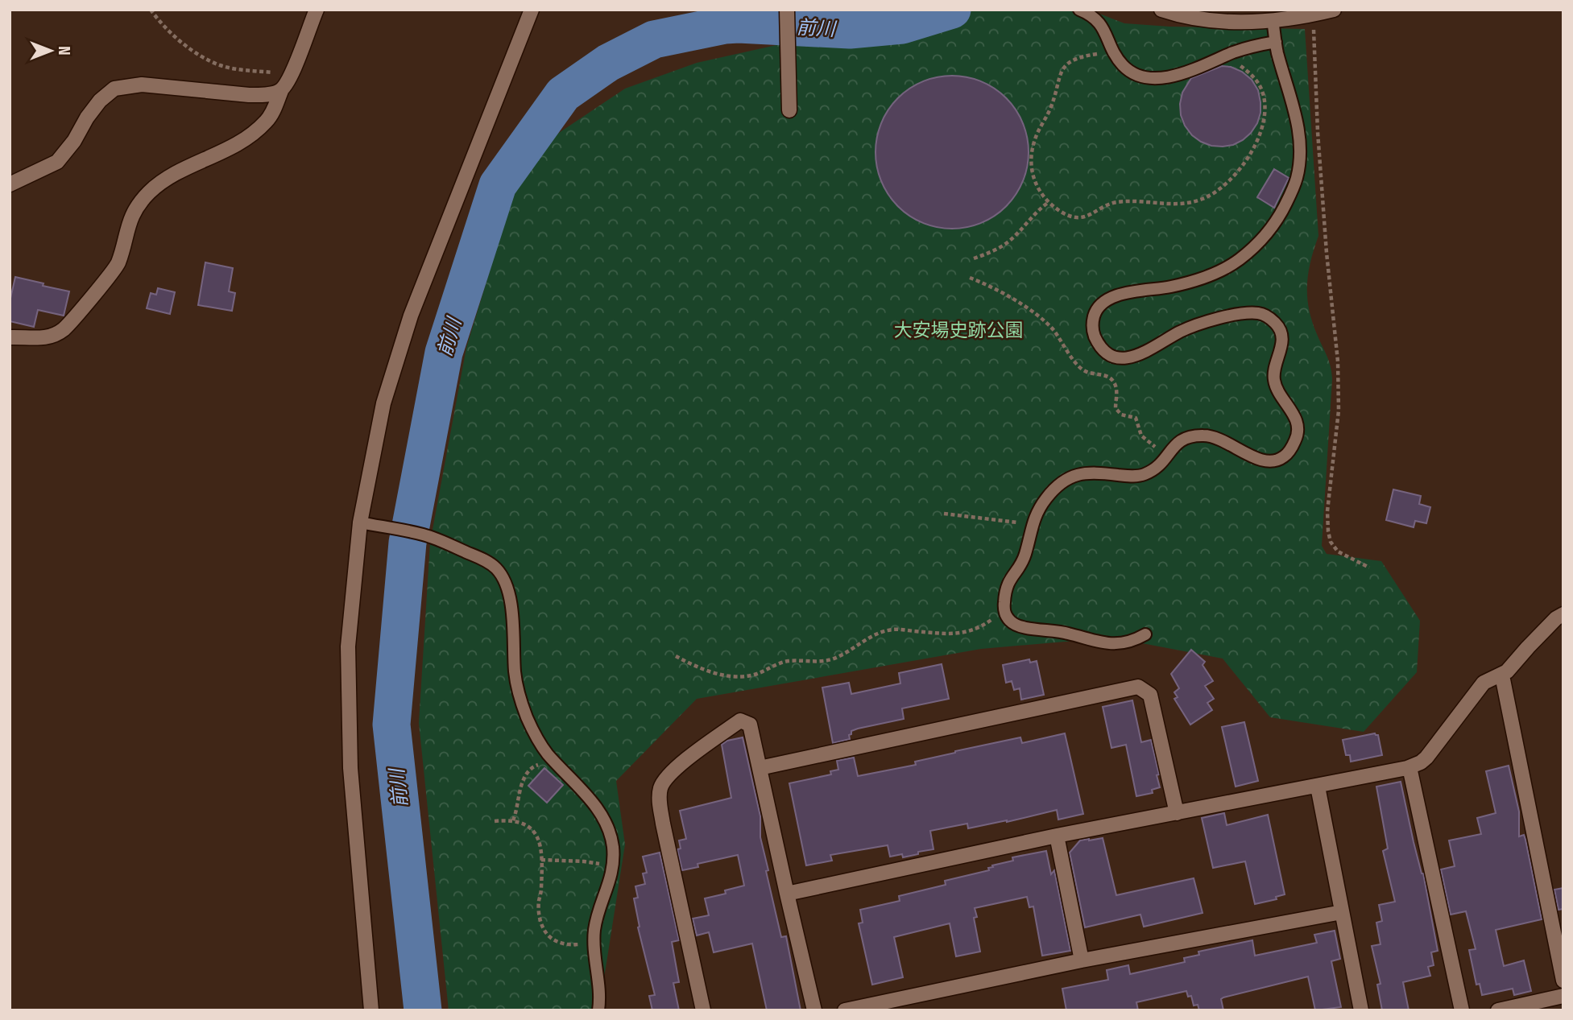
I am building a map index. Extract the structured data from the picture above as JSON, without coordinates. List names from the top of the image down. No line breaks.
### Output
{"water":["前川"],"parks":["大安場史跡公園"],"north":"right"}
